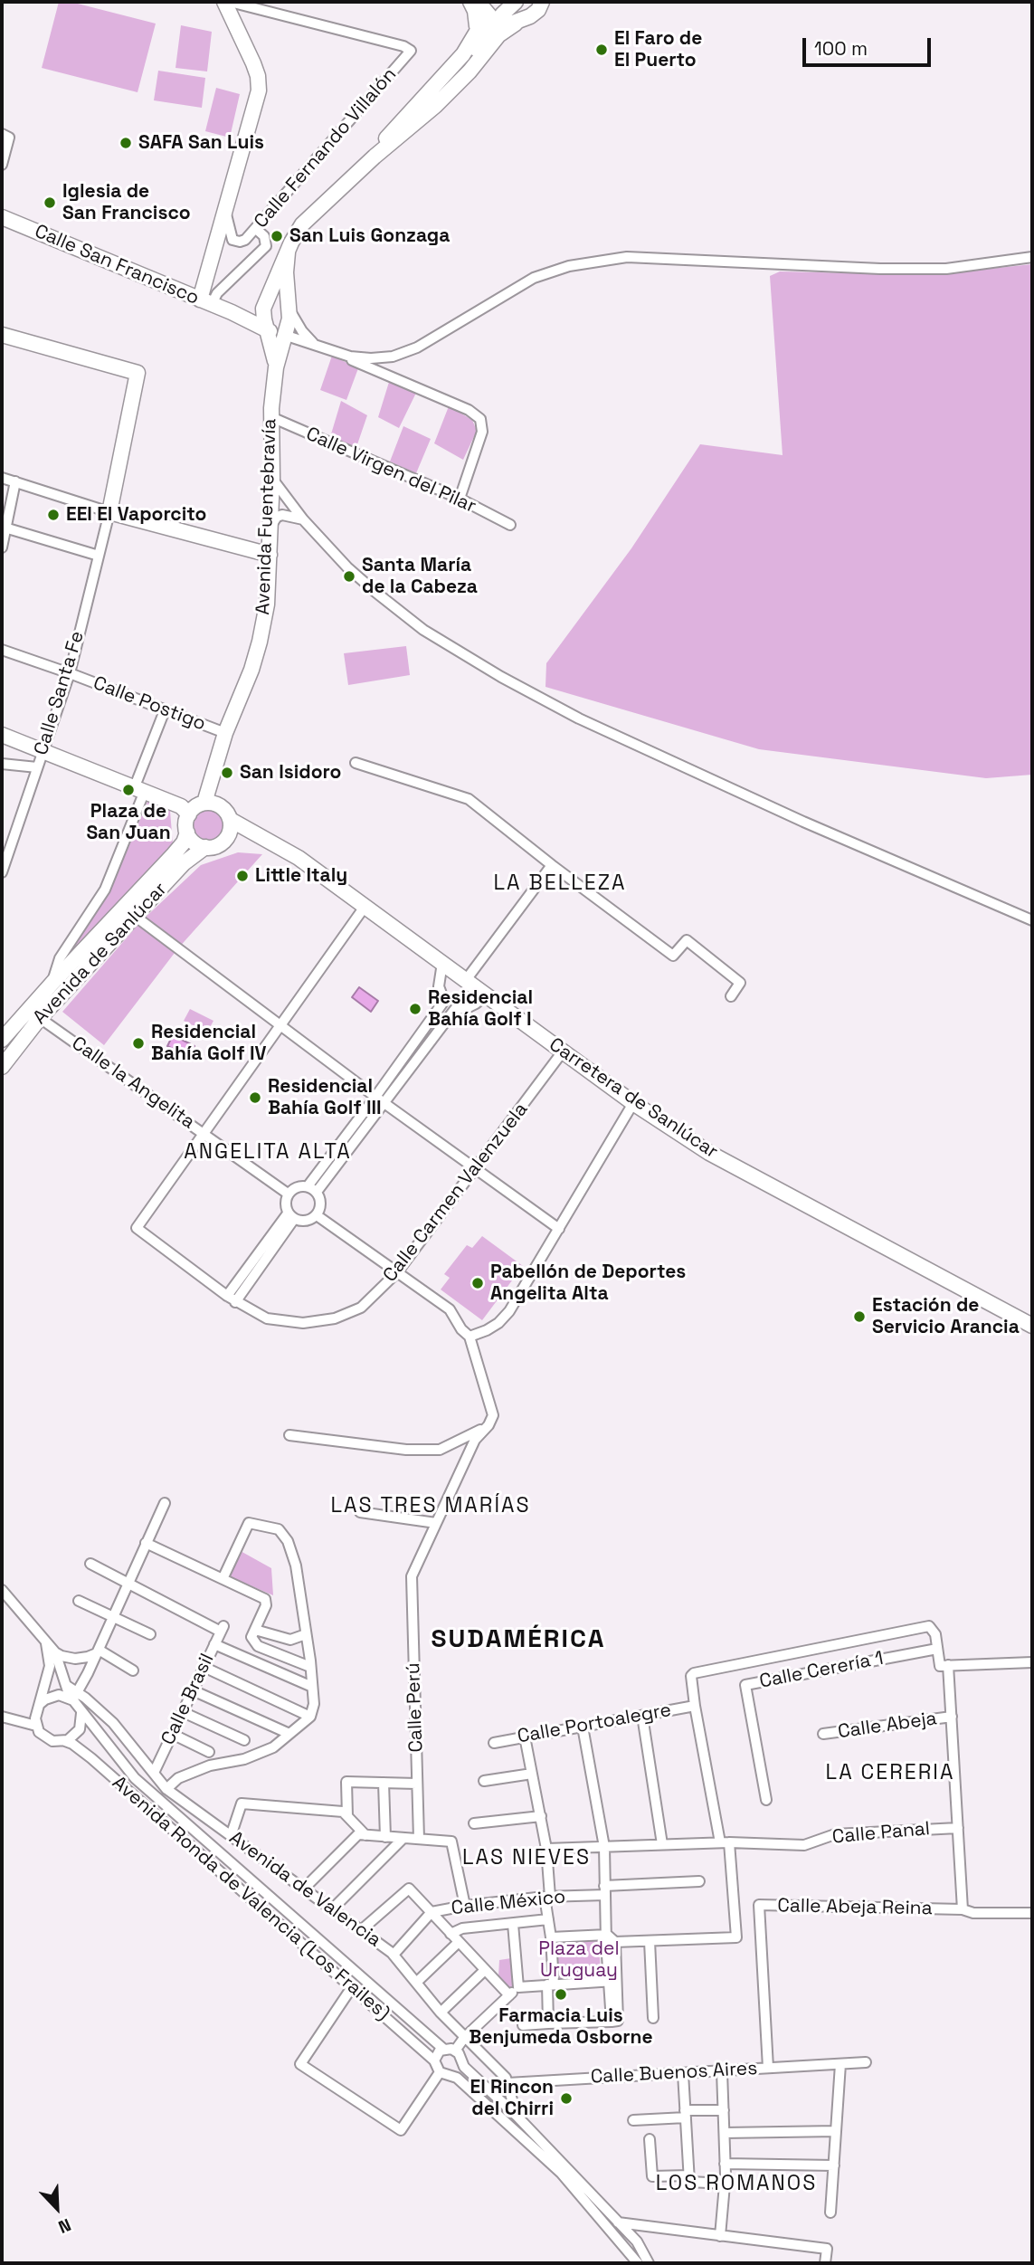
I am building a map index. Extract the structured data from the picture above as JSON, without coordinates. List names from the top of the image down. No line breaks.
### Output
{"streets":{"main road":["Calle San Francisco","Avenida Fuentebravía","Avenida de Sanlúcar","Carretera de Sanlúcar"],"street":["Calle Fernando Villalón","Calle Virgen del Pilar","Calle Santa Fe","Calle Postigo","Calle la Angelita","Calle Carmen Valenzuela","Calle Cerería 1","Calle Brasil","Calle Perú","Calle Portoalegre","Calle Abeja","Calle Panal","Avenida de Valencia","Avenida Ronda de Valencia (Los Frailes)","Calle México","Calle Abeja Reina","Calle Buenos Aires"]},"crossings":[["Calle San Francisco","Avenida Fuentebravía"],["Calle Virgen del Pilar","Avenida Fuentebravía"],["Avenida Fuentebravía","Calle Postigo"],["Avenida Fuentebravía","Avenida de Sanlúcar"],["Avenida Fuentebravía","Carretera de Sanlúcar"],["Calle Santa Fe","Calle Postigo"],["Avenida de Sanlúcar","Calle la Angelita"],["Avenida de Sanlúcar","Carretera de Sanlúcar"],["Calle la Angelita","Calle Carmen Valenzuela"],["Carretera de Sanlúcar","Calle Carmen Valenzuela"],["Calle Brasil","Avenida de Valencia"],["Avenida de Valencia","Avenida Ronda de Valencia (Los Frailes)"],["Avenida de Valencia","Calle México"],["Avenida de Valencia","Calle Buenos Aires"],["Calle Abeja Reina","Calle Buenos Aires"]],"districts":["LA BELLEZA","ANGELITA ALTA","LAS TRES MARÍAS","SUDAMÉRICA","LA CERERIA","LAS NIEVES","LOS ROMANOS"],"parks":["Plaza del Uruguay"],"places":["El Faro de El Puerto","SAFA San Luis","Iglesia de San Francisco","San Luis Gonzaga","EEI El Vaporcito","Santa María de la Cabeza","San Isidoro","Plaza de San Juan","Little Italy","Residencial Bahía Golf I","Residencial Bahía Golf IV","Residencial Bahía Golf III","Pabellón de Deportes Angelita Alta","Estación de Servicio Arancia","Farmacia Luis Benjumeda Osborne","El Rincon del Chirri"],"scale_bar":"100 m","north":"bottom right"}
